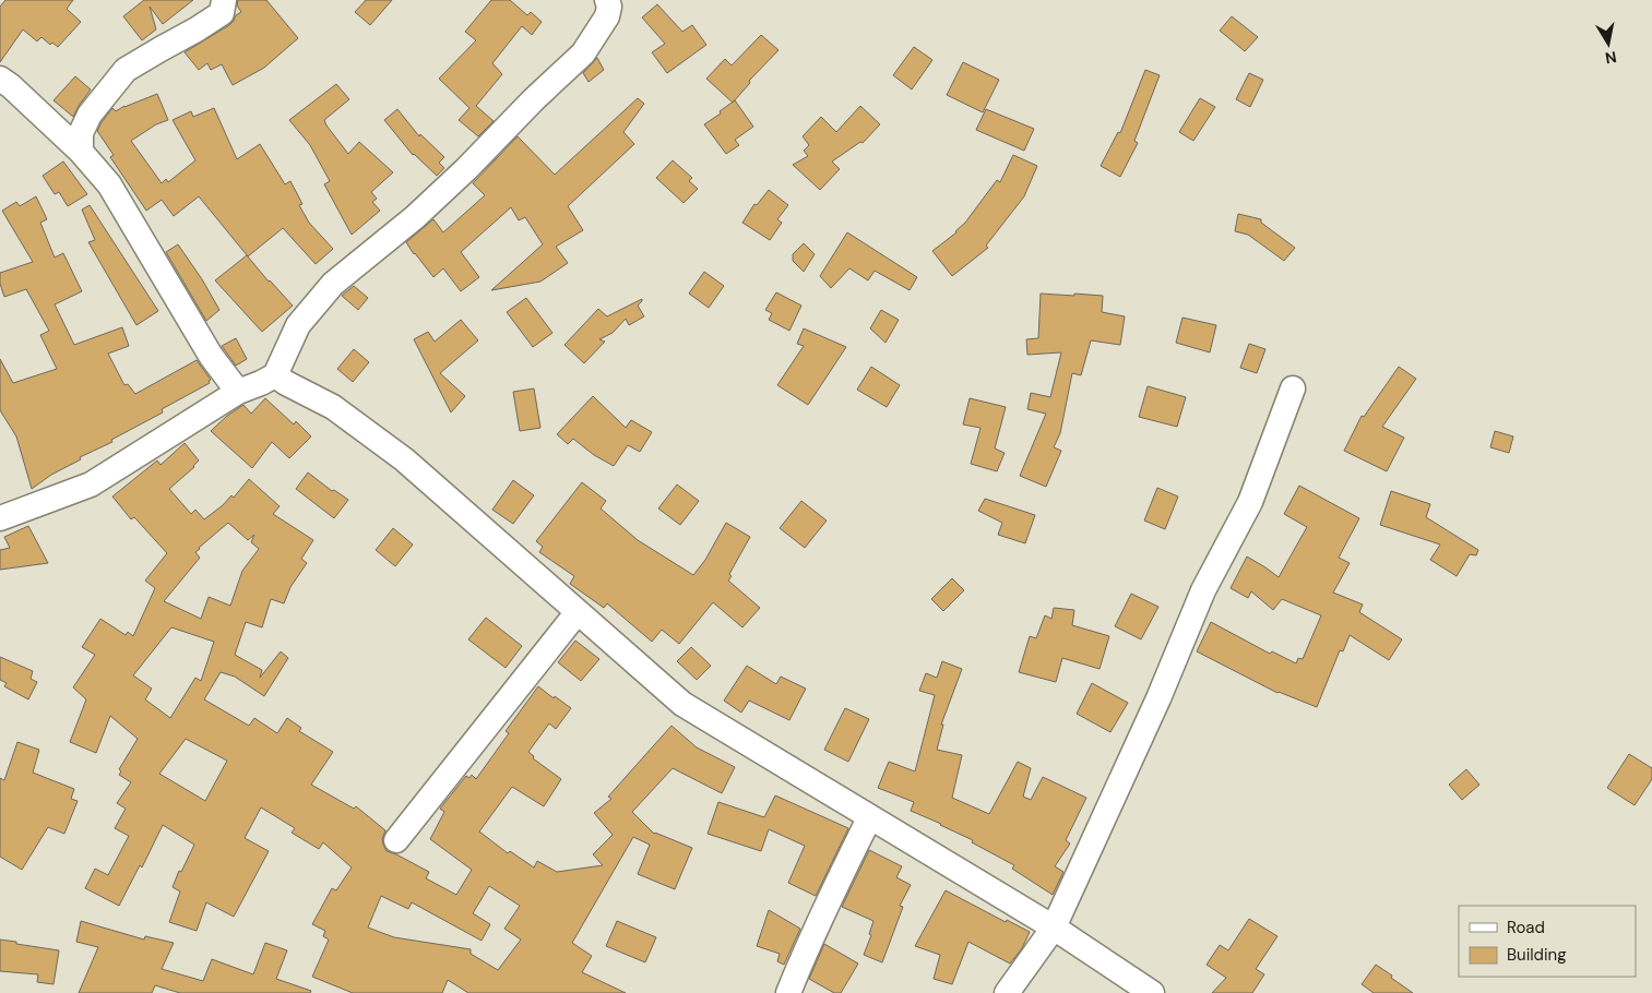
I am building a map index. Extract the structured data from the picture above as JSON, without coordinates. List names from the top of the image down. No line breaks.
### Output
{"legend":["Road","Building"],"north":"bottom"}
